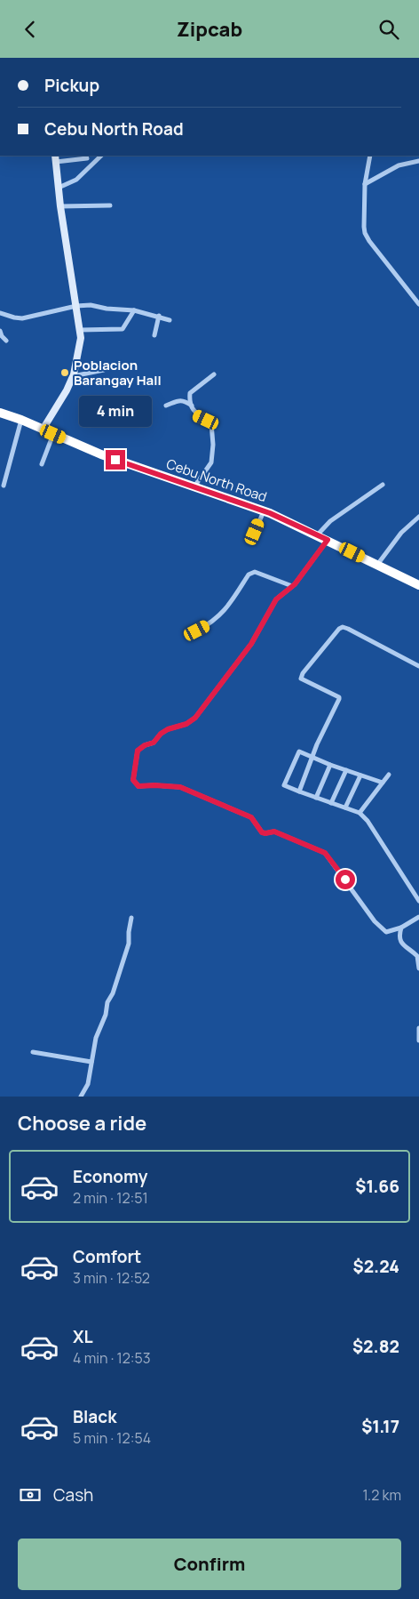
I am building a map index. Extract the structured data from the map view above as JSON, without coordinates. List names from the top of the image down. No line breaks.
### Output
{"streets":{"highway":["Cebu North Road"]},"places":["Poblacion Barangay Hall"],"page":{"header":"Zipcab","banner":["Pickup","Cebu North Road"],"bubble":"4 min","heading":"Choose a ride","list":[{"name":"Economy","note":"2 min · 12:51","value":"$1.66"},{"name":"Comfort","note":"3 min · 12:52","value":"$2.24"},{"name":"XL","note":"4 min · 12:53","value":"$2.82"},{"name":"Black","note":"5 min · 12:54","value":"$1.17"}],"pay":["Cash","1.2 km"],"buttons":"Confirm"}}
